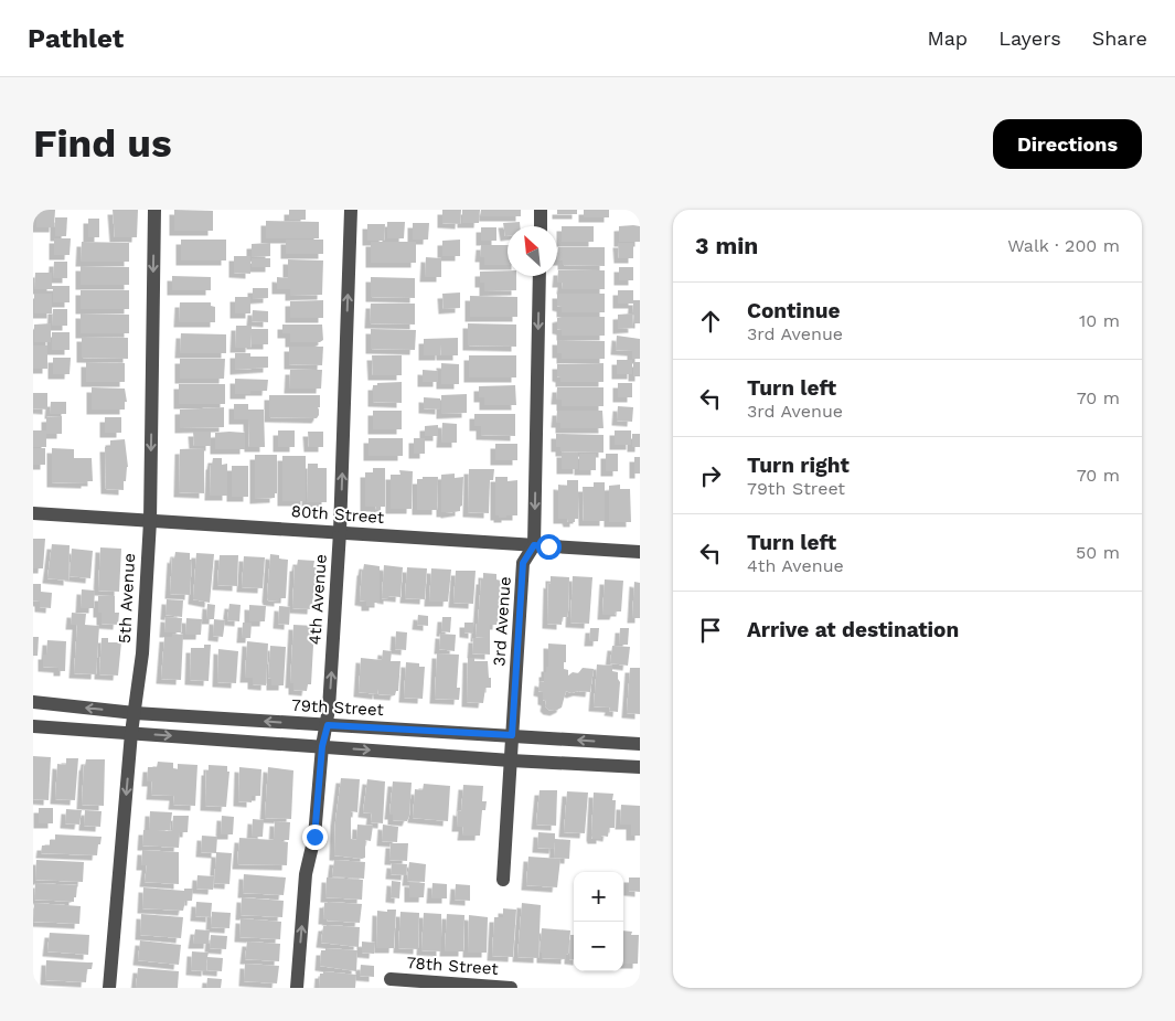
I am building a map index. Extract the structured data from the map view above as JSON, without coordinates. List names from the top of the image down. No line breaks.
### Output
{"streets":{"street":["80th Street","5th Avenue","4th Avenue","3rd Avenue","79th Street","78th Street"]},"crossings":[["80th Street","5th Avenue"],["80th Street","4th Avenue"],["80th Street","3rd Avenue"],["5th Avenue","79th Street"],["4th Avenue","79th Street"],["3rd Avenue","79th Street"]],"one_way":["5th Avenue","4th Avenue","3rd Avenue"],"north":"top left","page":{"header":"Pathlet","nav":["Map","Layers","Share"],"buttons":"Directions","title":"Find us","heading":["3 min","Walk · 200 m"],"list":[["Continue","3rd Avenue","10 m"],["Turn left","3rd Avenue","70 m"],["Turn right","79th Street","70 m"],["Turn left","4th Avenue","50 m"],"Arrive at destination"],"map_buttons":["+","−"]}}
